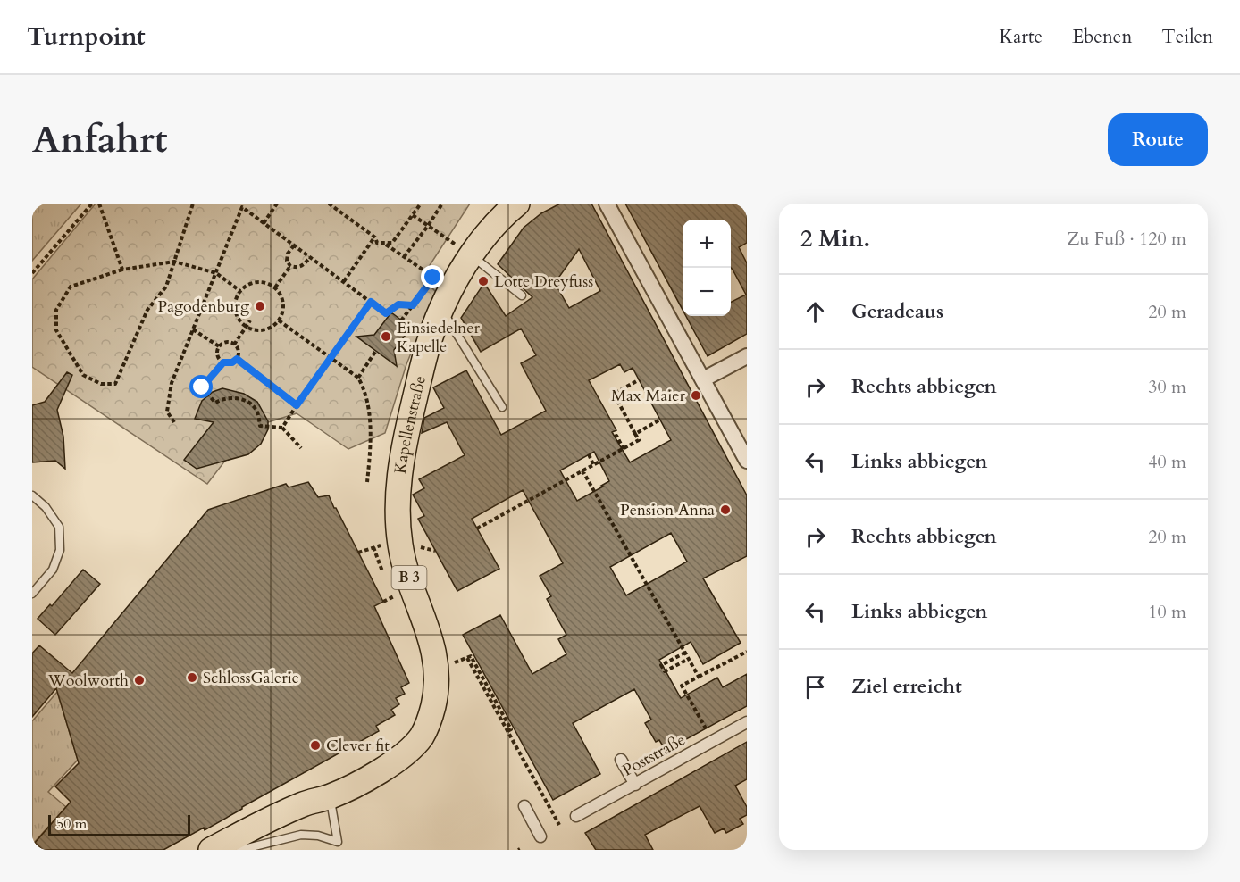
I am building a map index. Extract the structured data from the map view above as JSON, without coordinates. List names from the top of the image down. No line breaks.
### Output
{"streets":{"main road":["Kapellenstraße","B 3"],"street":["Poststraße"]},"crossings":[["Kapellenstraße","B 3"]],"places":["Lotte Dreyfuss","Pagodenburg","Einsiedelner Kapelle","Max Maier","Pension Anna","SchlossGalerie","Woolworth","Clever fit"],"scale_bar":"50 m","page":{"header":"Turnpoint","nav":["Karte","Ebenen","Teilen"],"buttons":"Route","title":"Anfahrt","heading":["2 Min.","Zu Fuß · 120 m"],"map_buttons":["+","−"],"list":[["Geradeaus","20 m"],["Rechts abbiegen","30 m"],["Links abbiegen","40 m"],["Rechts abbiegen","20 m"],["Links abbiegen","10 m"],"Ziel erreicht"],"scale":"50 m"}}
